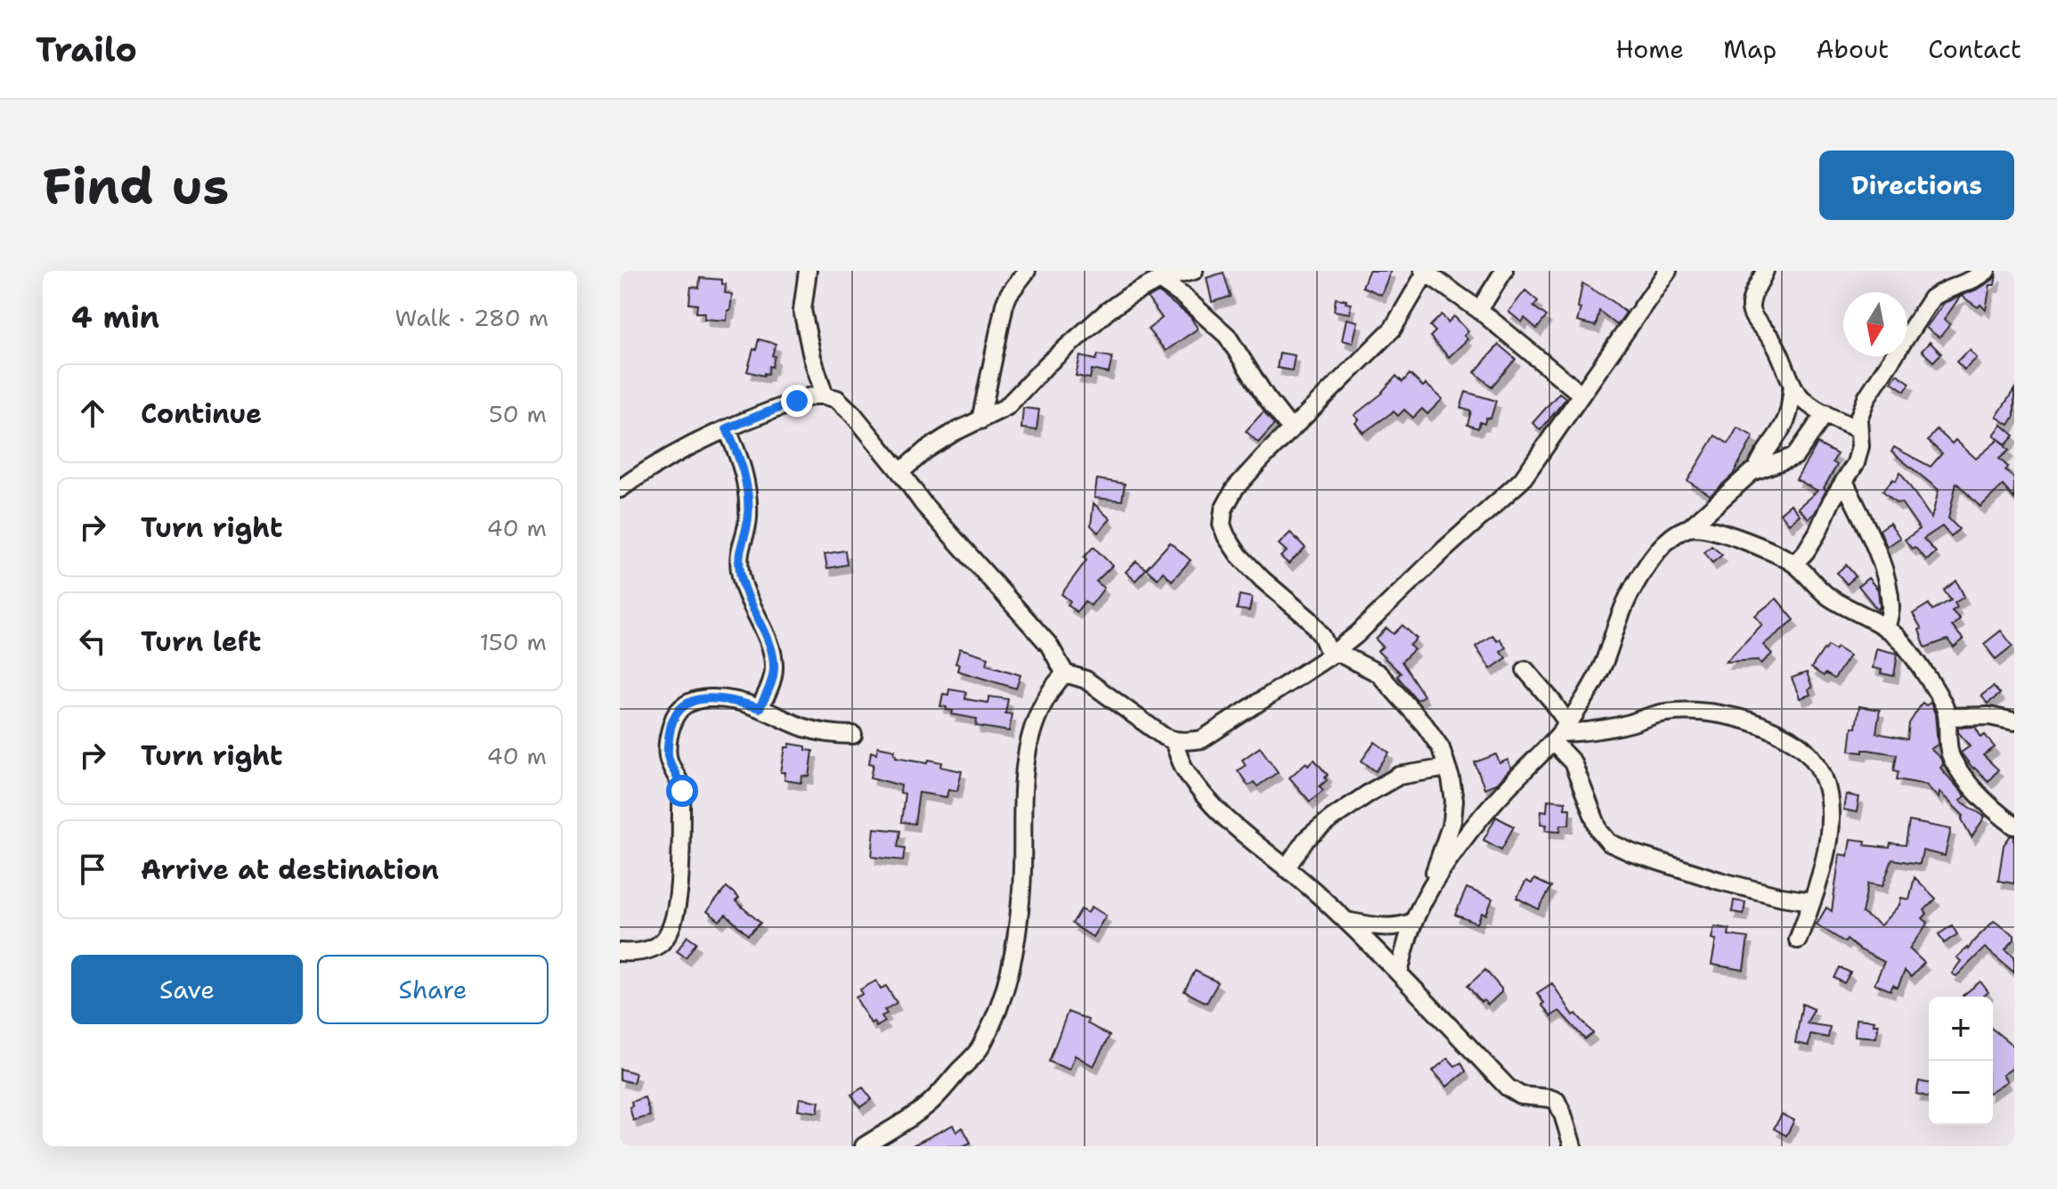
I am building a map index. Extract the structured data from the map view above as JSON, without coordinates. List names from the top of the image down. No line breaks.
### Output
{"north":"bottom","page":{"header":"Trailo","nav":["Home","Map","About","Contact"],"buttons":["Directions",["Save","Share"]],"title":"Find us","heading":["4 min","Walk · 280 m"],"list":[["Continue","50 m"],["Turn right","40 m"],["Turn left","150 m"],["Turn right","40 m"],"Arrive at destination"],"map_buttons":["+","−"]}}
